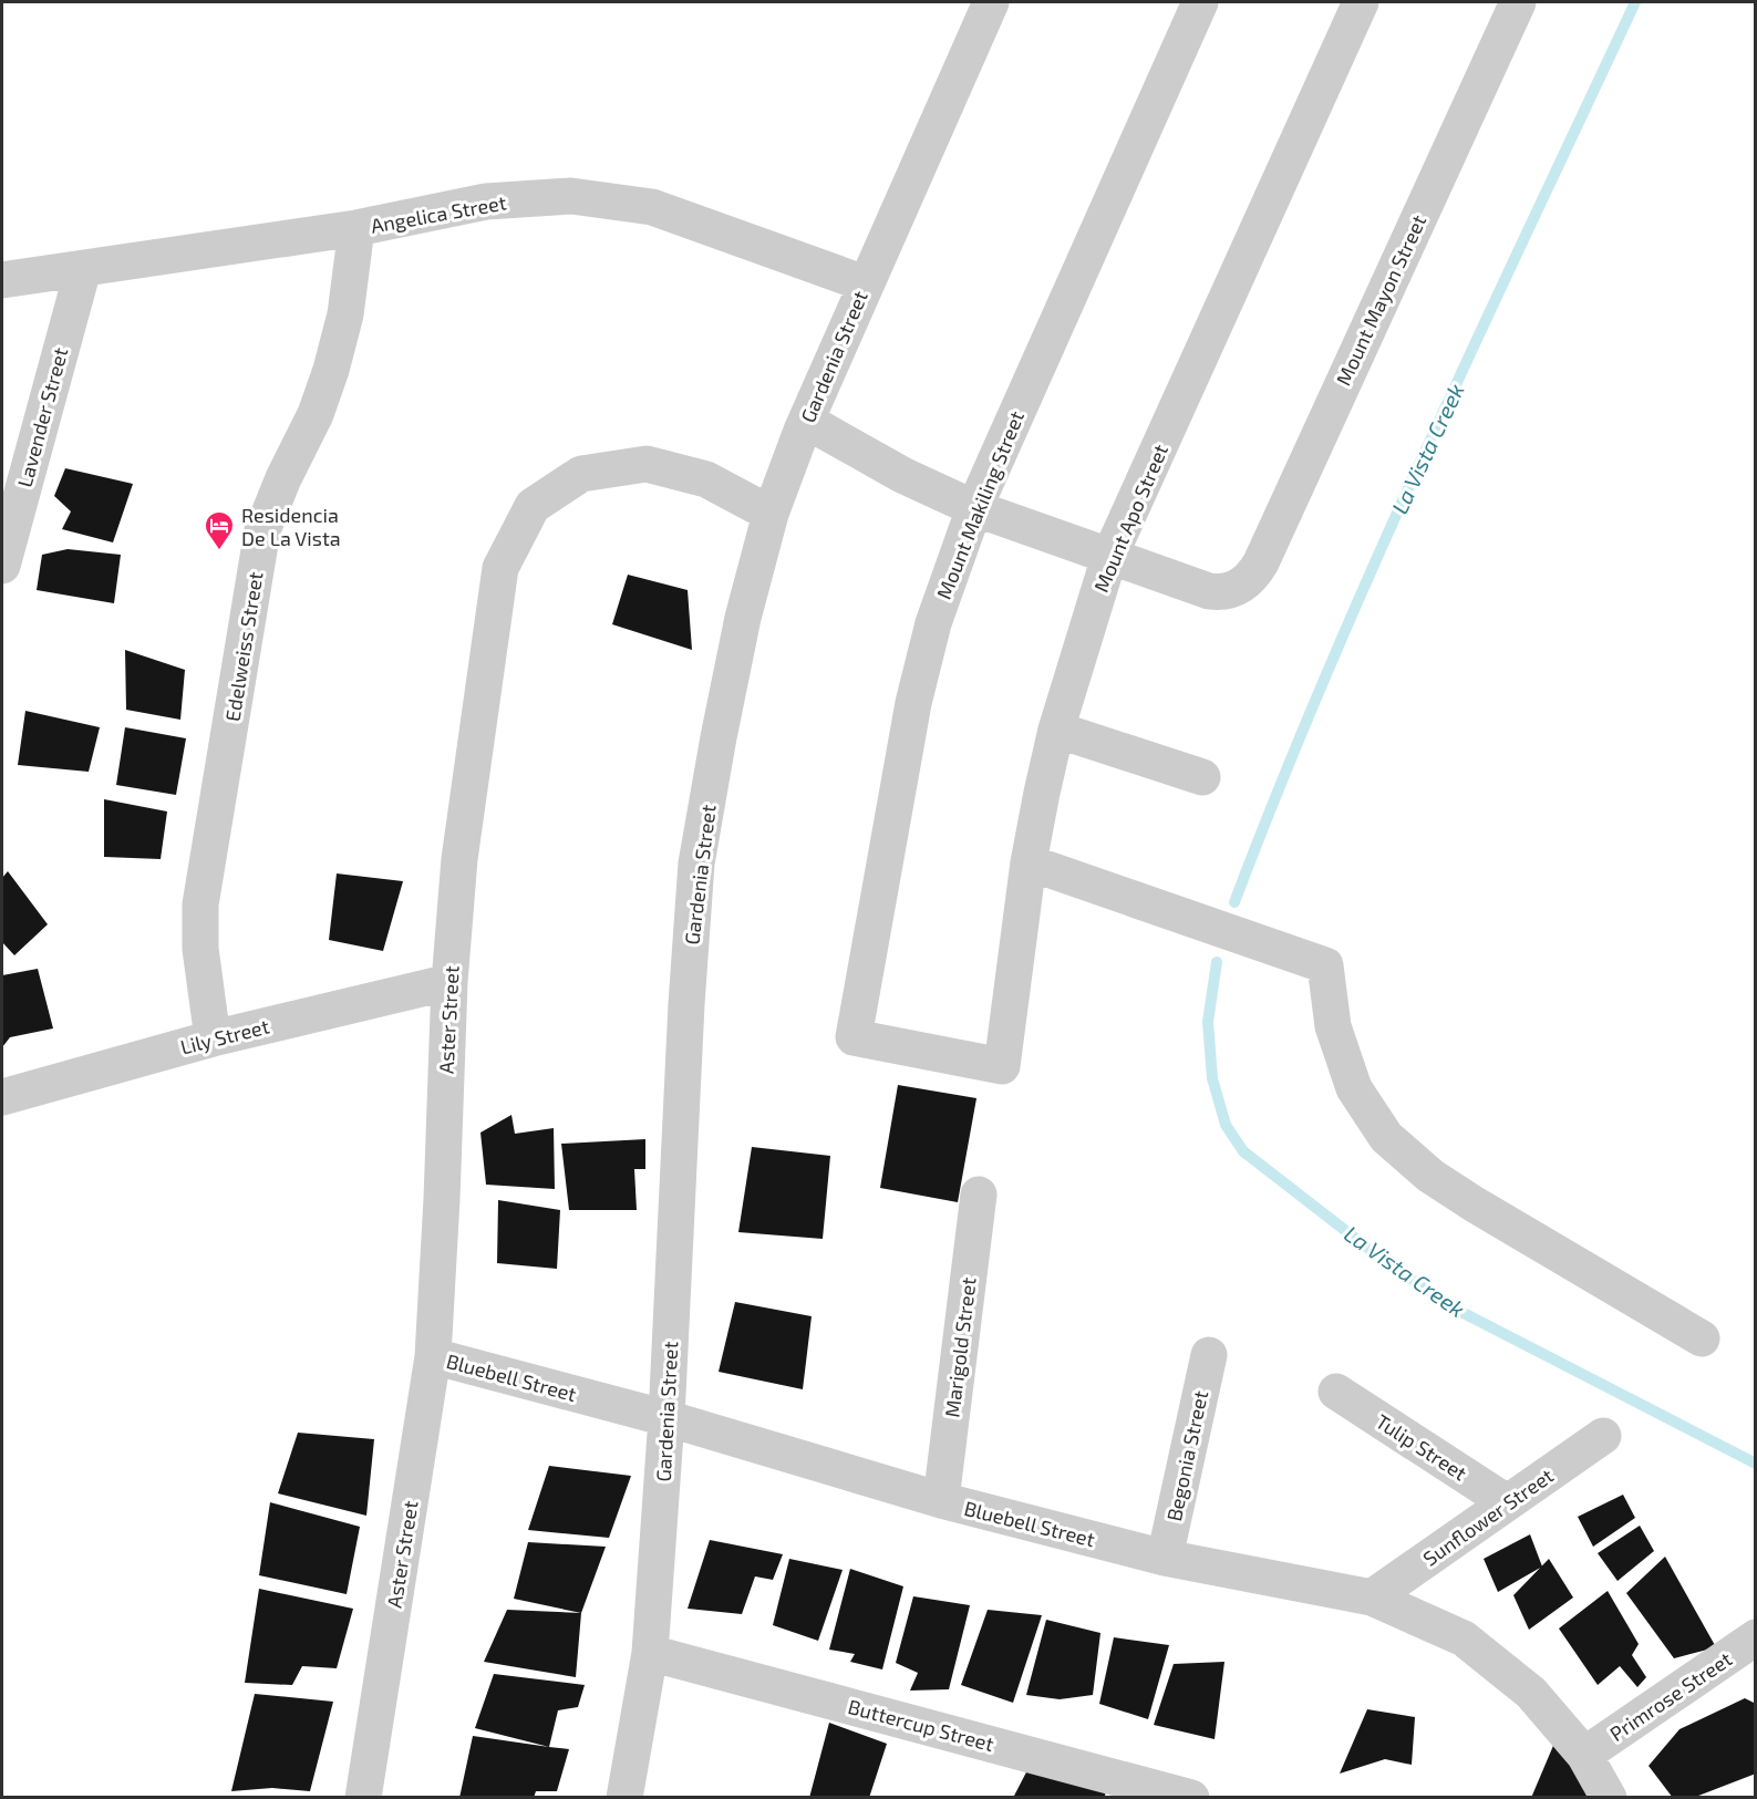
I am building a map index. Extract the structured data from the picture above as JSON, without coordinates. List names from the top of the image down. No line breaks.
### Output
{"streets":{"street":["Angelica Street","Mount Mayon Street","Gardenia Street","Lavender Street","Mount Makiling Street","Mount Apo Street","Edelweiss Street","Aster Street","Lily Street","Marigold Street","Bluebell Street","Tulip Street","Begonia Street","Sunflower Street","Primrose Street","Buttercup Street"]},"crossings":[["Angelica Street","Gardenia Street"],["Angelica Street","Lavender Street"],["Angelica Street","Edelweiss Street"],["Mount Mayon Street","Mount Apo Street"],["Gardenia Street","Aster Street"],["Gardenia Street","Bluebell Street"],["Gardenia Street","Buttercup Street"],["Mount Makiling Street","Mount Apo Street"],["Edelweiss Street","Lily Street"],["Aster Street","Lily Street"],["Aster Street","Bluebell Street"],["Marigold Street","Bluebell Street"],["Bluebell Street","Begonia Street"],["Bluebell Street","Sunflower Street"],["Bluebell Street","Primrose Street"],["Tulip Street","Sunflower Street"]],"water":["La Vista Creek"],"places":{"hotel":["Residencia De La Vista"]}}
